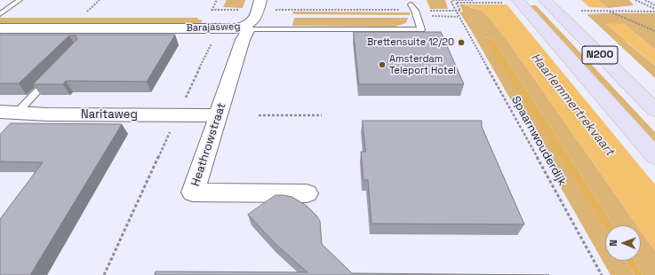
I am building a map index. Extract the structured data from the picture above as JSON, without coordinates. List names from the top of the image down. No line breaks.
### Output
{"streets":{"main road":["N200"],"street":["Barajasweg","Naritaweg","Heathrowstraat"],"path":["Spaarnwouderdijk"]},"crossings":[["Barajasweg","Heathrowstraat"],["Naritaweg","Heathrowstraat"]],"water":["Haarlemmertrekvaart"],"places":["Brettensuite 12/20","Amsterdam Teleport Hotel"],"north":"left"}
